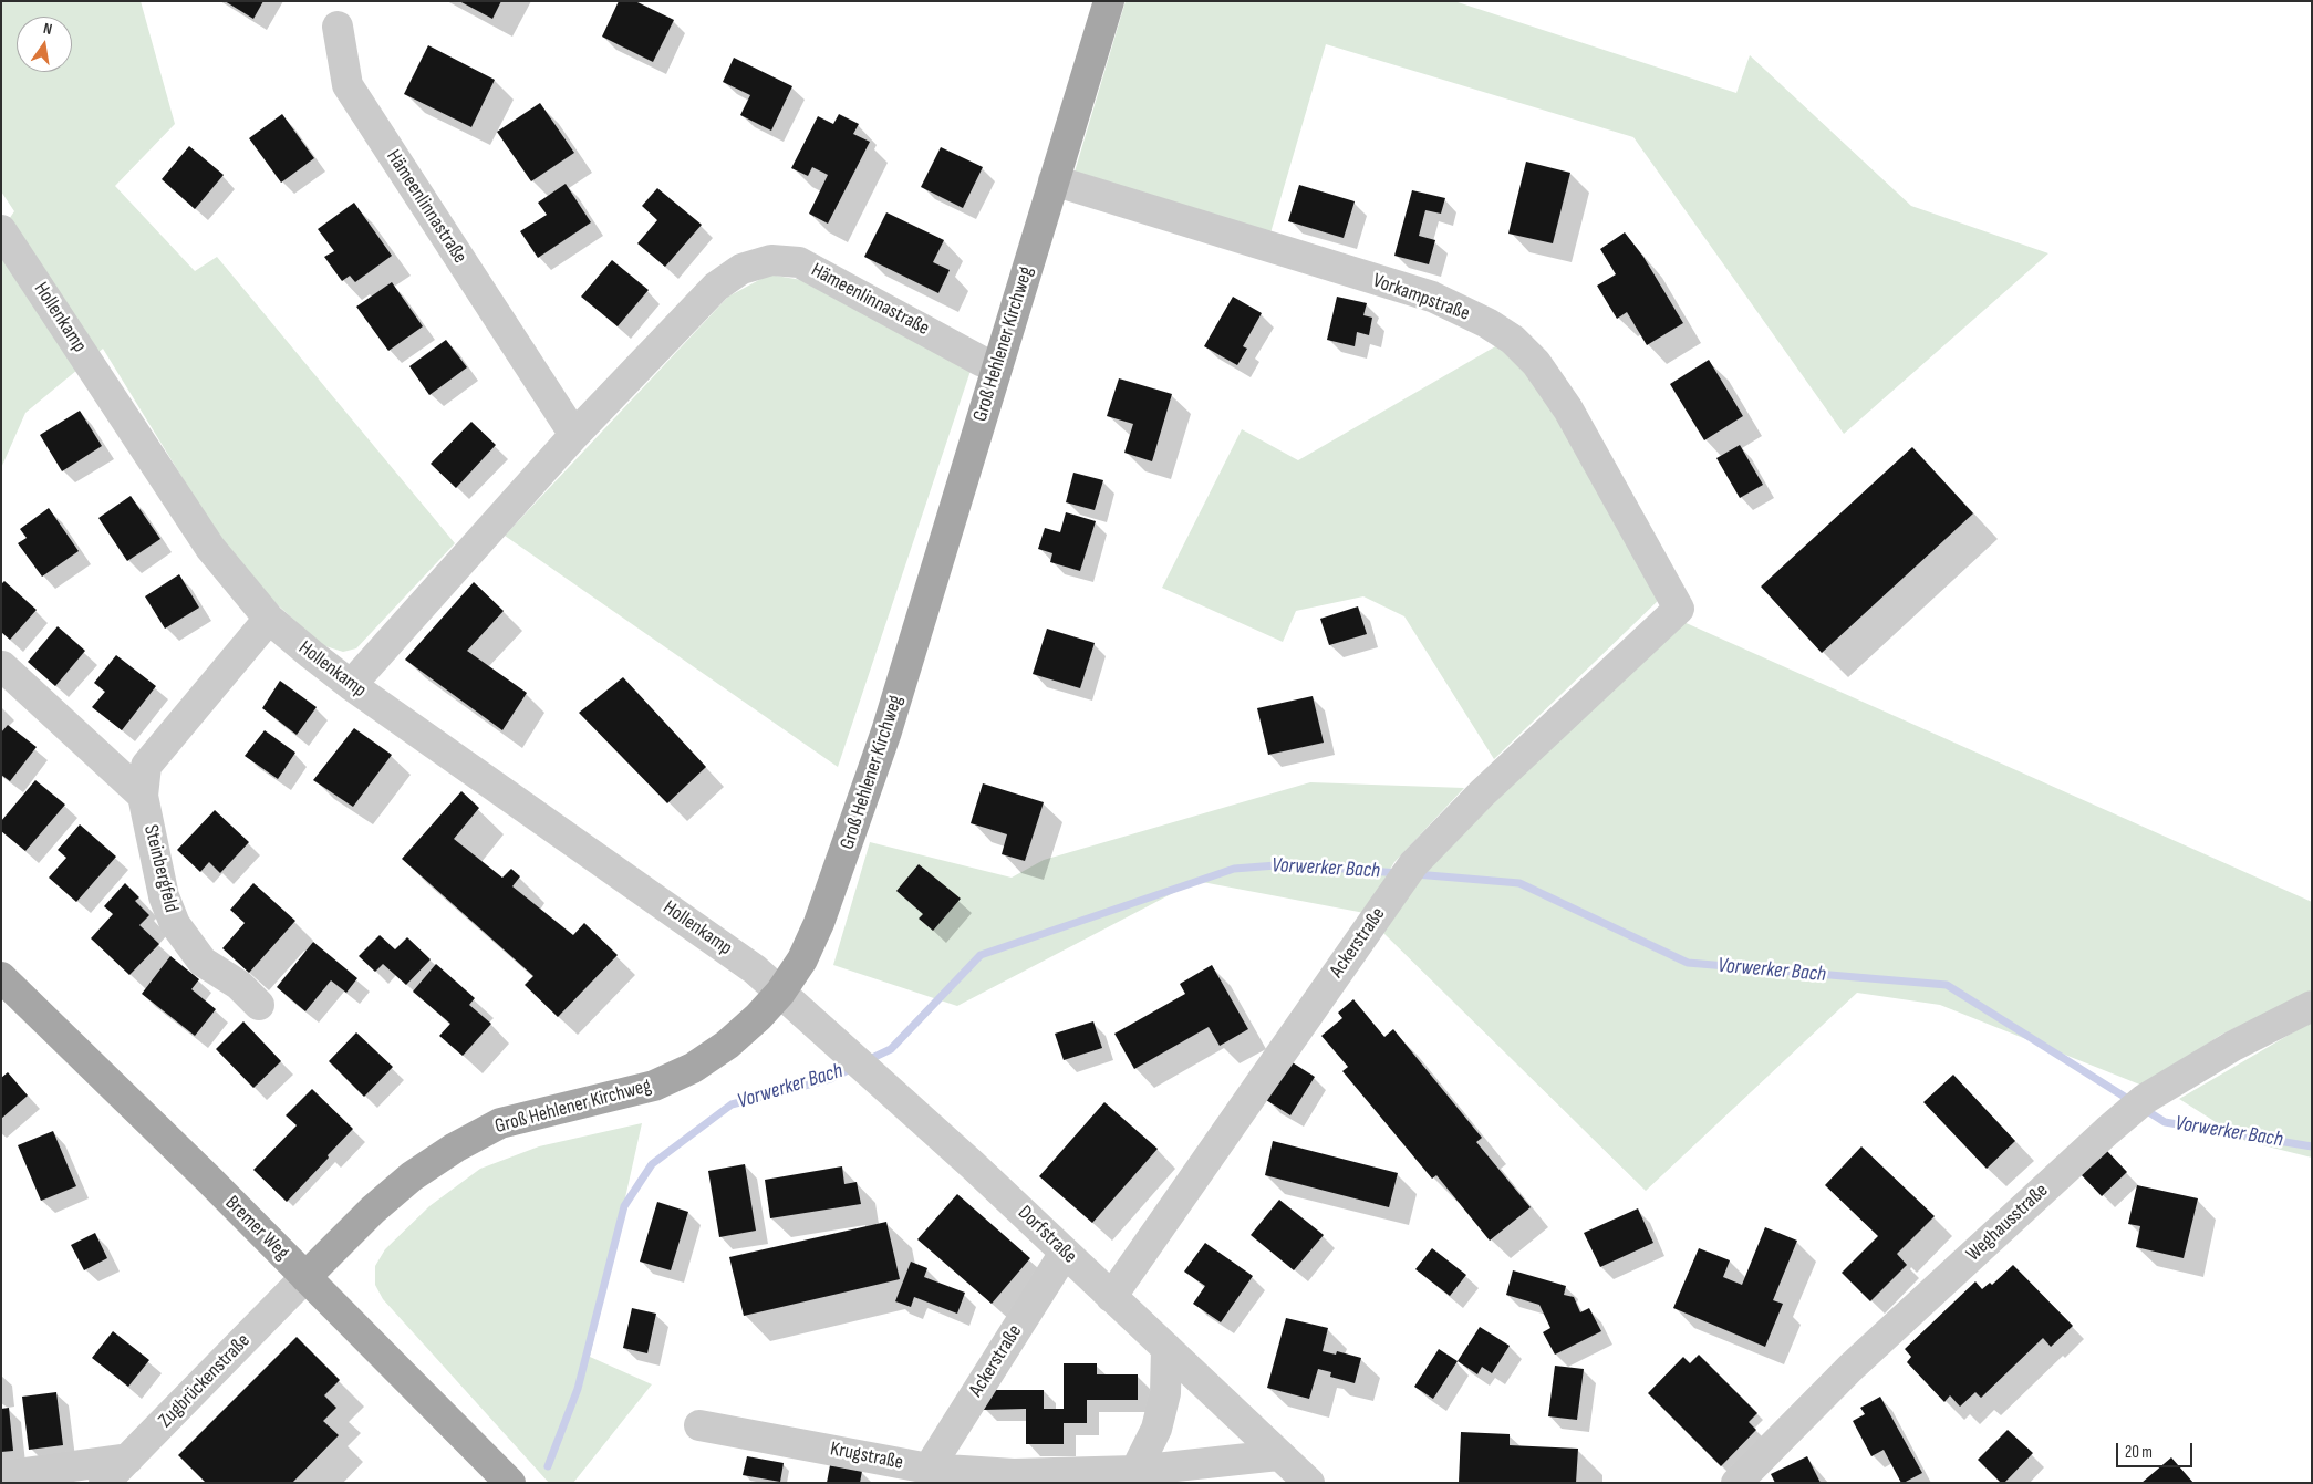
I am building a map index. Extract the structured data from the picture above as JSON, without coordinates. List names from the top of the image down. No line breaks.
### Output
{"streets":{"main road":["Groß Hehlener Kirchweg","Bremer Weg"],"street":["Hämeenlinnastraße","Vorkampstraße","Hollenkamp","Steinbergfeld","Ackerstraße","Weghausstraße","Dorfstraße","Zugbrückenstraße","Krugstraße"]},"crossings":[["Hämeenlinnastraße","Hollenkamp"],["Hämeenlinnastraße","Groß Hehlener Kirchweg"],["Vorkampstraße","Groß Hehlener Kirchweg"],["Vorkampstraße","Ackerstraße"],["Hollenkamp","Groß Hehlener Kirchweg"],["Hollenkamp","Steinbergfeld"],["Hollenkamp","Dorfstraße"],["Groß Hehlener Kirchweg","Bremer Weg"],["Groß Hehlener Kirchweg","Dorfstraße"],["Groß Hehlener Kirchweg","Zugbrückenstraße"],["Ackerstraße","Dorfstraße"],["Ackerstraße","Krugstraße"],["Bremer Weg","Zugbrückenstraße"],["Dorfstraße","Krugstraße"]],"water":["Vorwerker Bach"],"scale_bar":"20 m","north":"top"}
